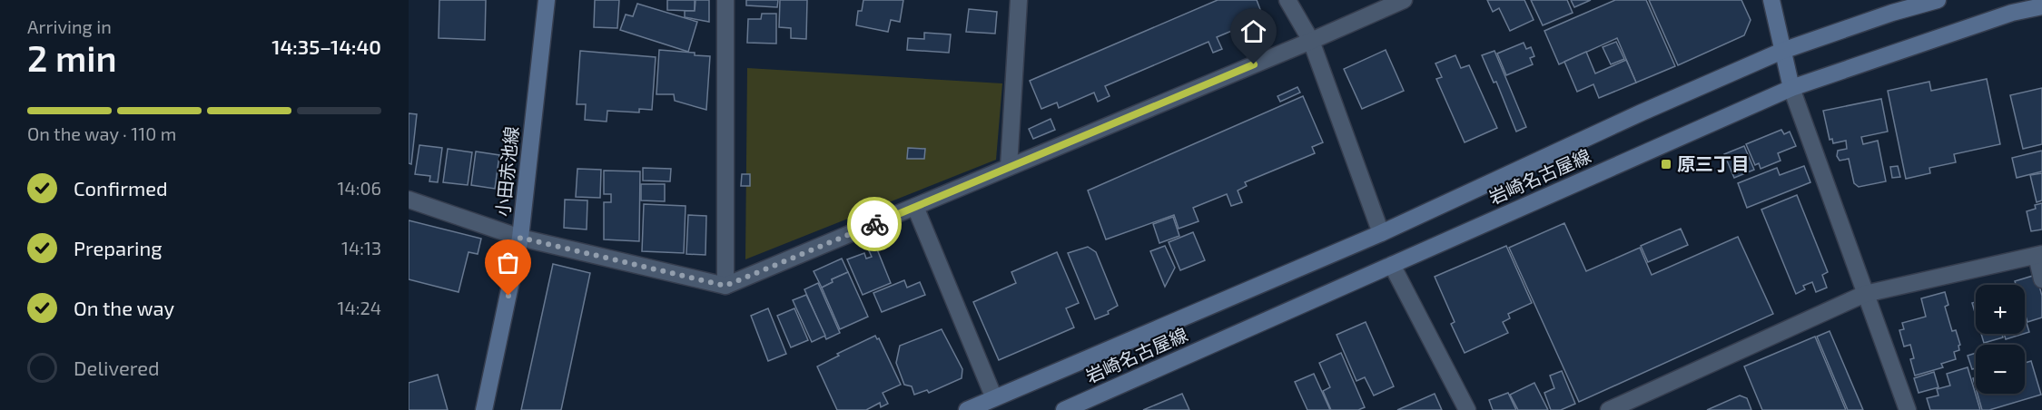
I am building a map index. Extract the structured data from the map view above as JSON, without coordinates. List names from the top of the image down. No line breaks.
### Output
{"streets":{"main road":["小田赤池線","岩崎名古屋線"]},"places":{"transit":["原三丁目"]},"page":{"heading":["2 min","Arriving in","14:35–14:40"],"bar":"On the way · 110 m","list":[["Confirmed","14:06"],["Preparing","14:13"],["On the way","14:24"],"Delivered"],"map_buttons":["+","−"]}}
